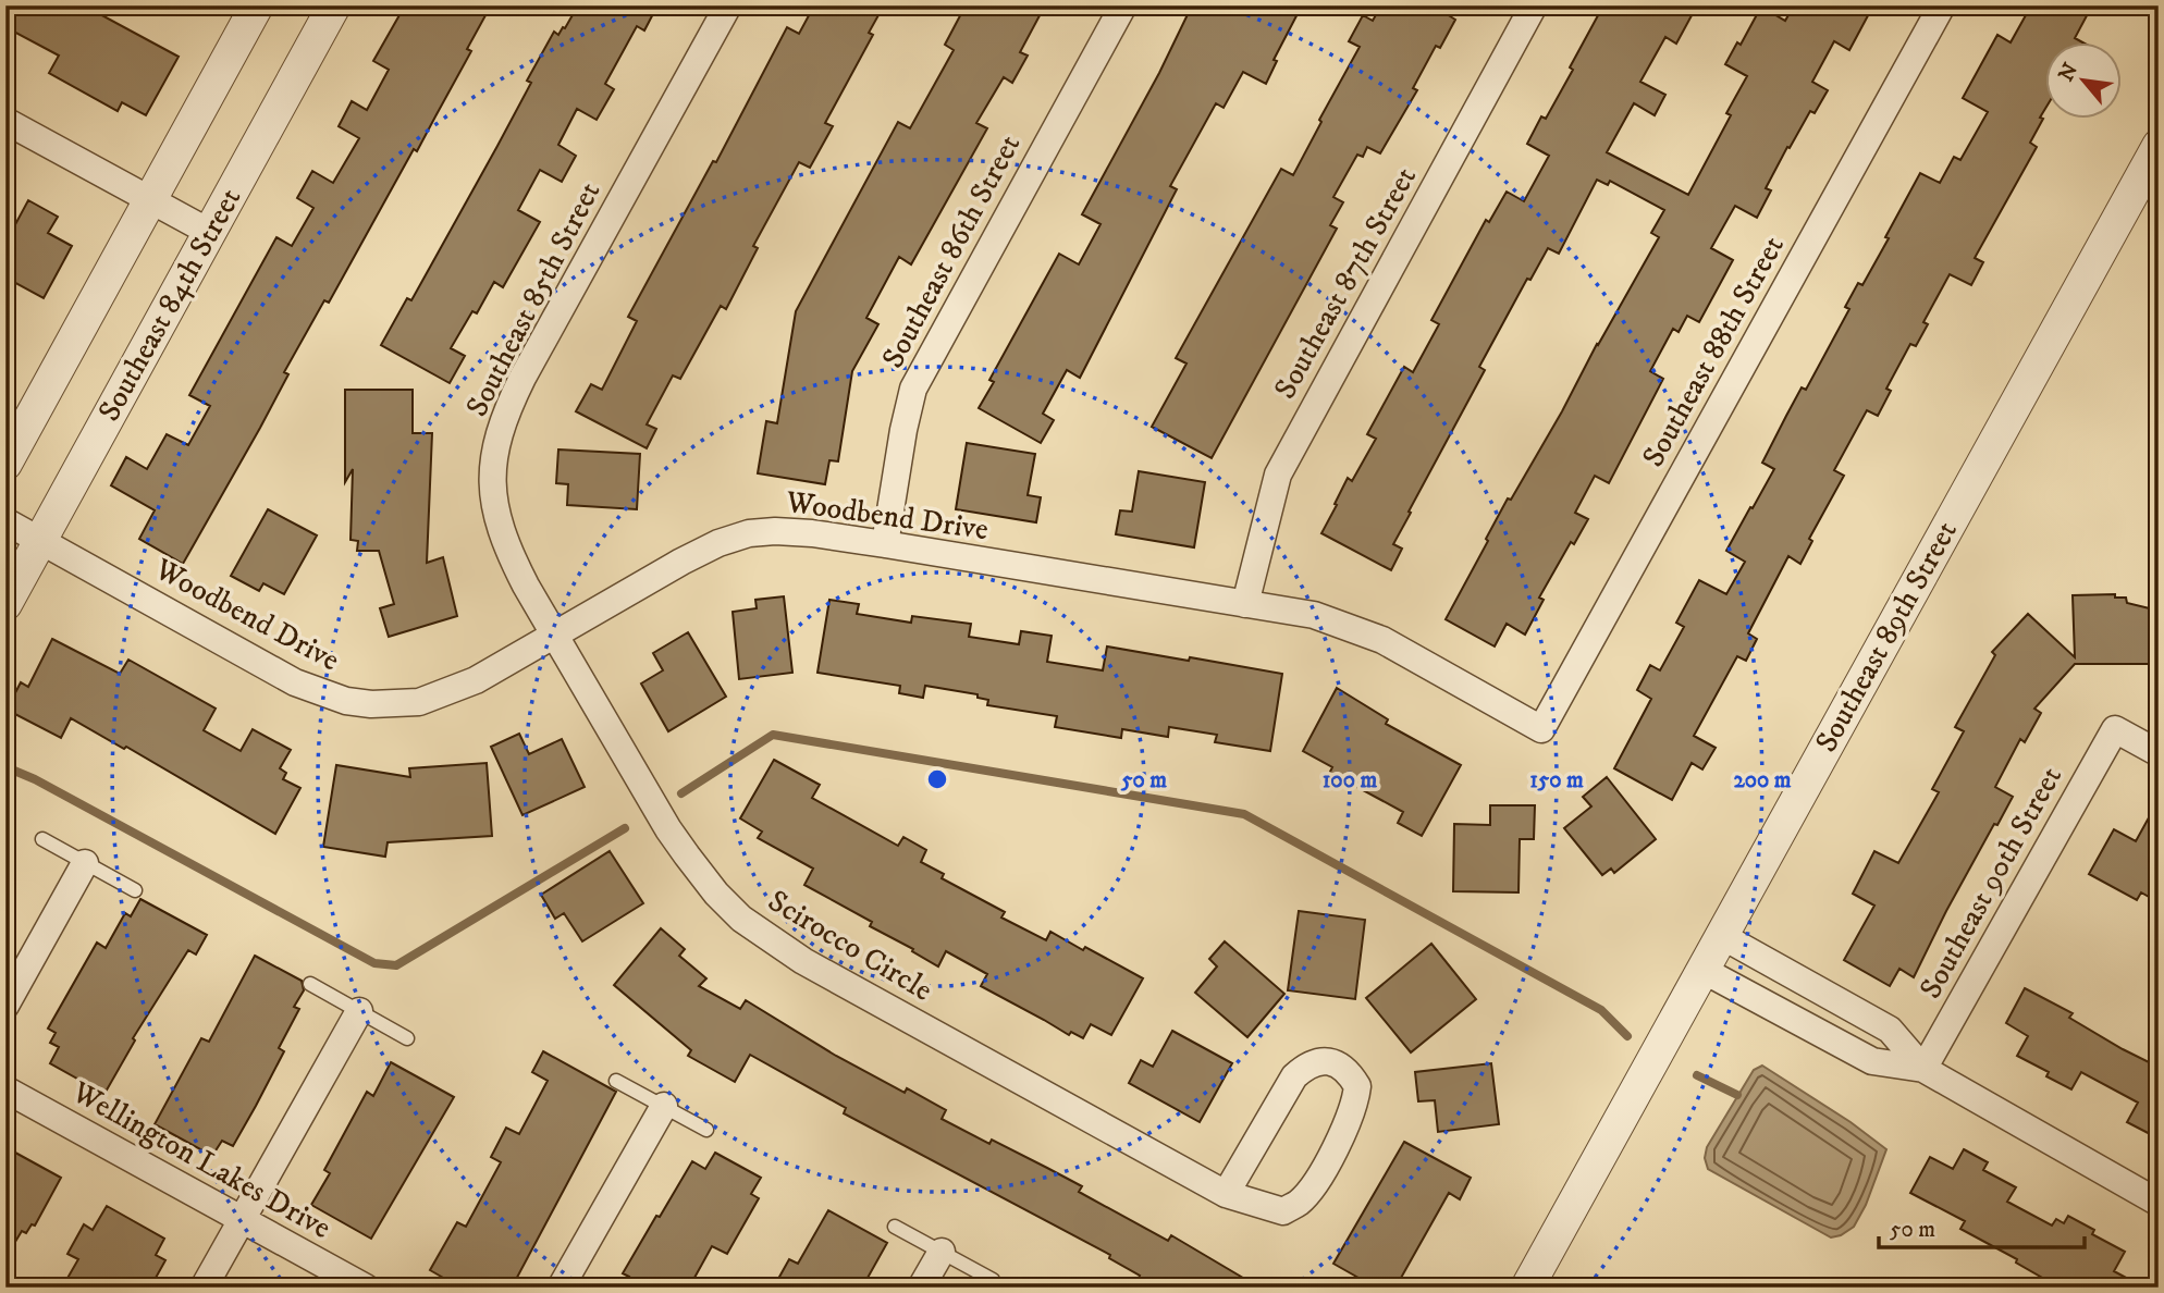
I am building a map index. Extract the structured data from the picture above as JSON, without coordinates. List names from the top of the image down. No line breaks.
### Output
{"streets":{"street":["Southeast 86th Street","Southeast 87th Street","Southeast 85th Street","Southeast 84th Street","Southeast 88th Street","Woodbend Drive","Southeast 89th Street","Southeast 90th Street","Scirocco Circle","Wellington Lakes Drive"]},"crossings":[["Southeast 86th Street","Woodbend Drive"],["Southeast 87th Street","Woodbend Drive"],["Southeast 85th Street","Woodbend Drive"],["Southeast 85th Street","Scirocco Circle"],["Southeast 84th Street","Woodbend Drive"],["Southeast 88th Street","Woodbend Drive"],["Woodbend Drive","Scirocco Circle"]],"scale_bar":"50 m","north":"top left","rings":["50 m","100 m","150 m","200 m"]}
